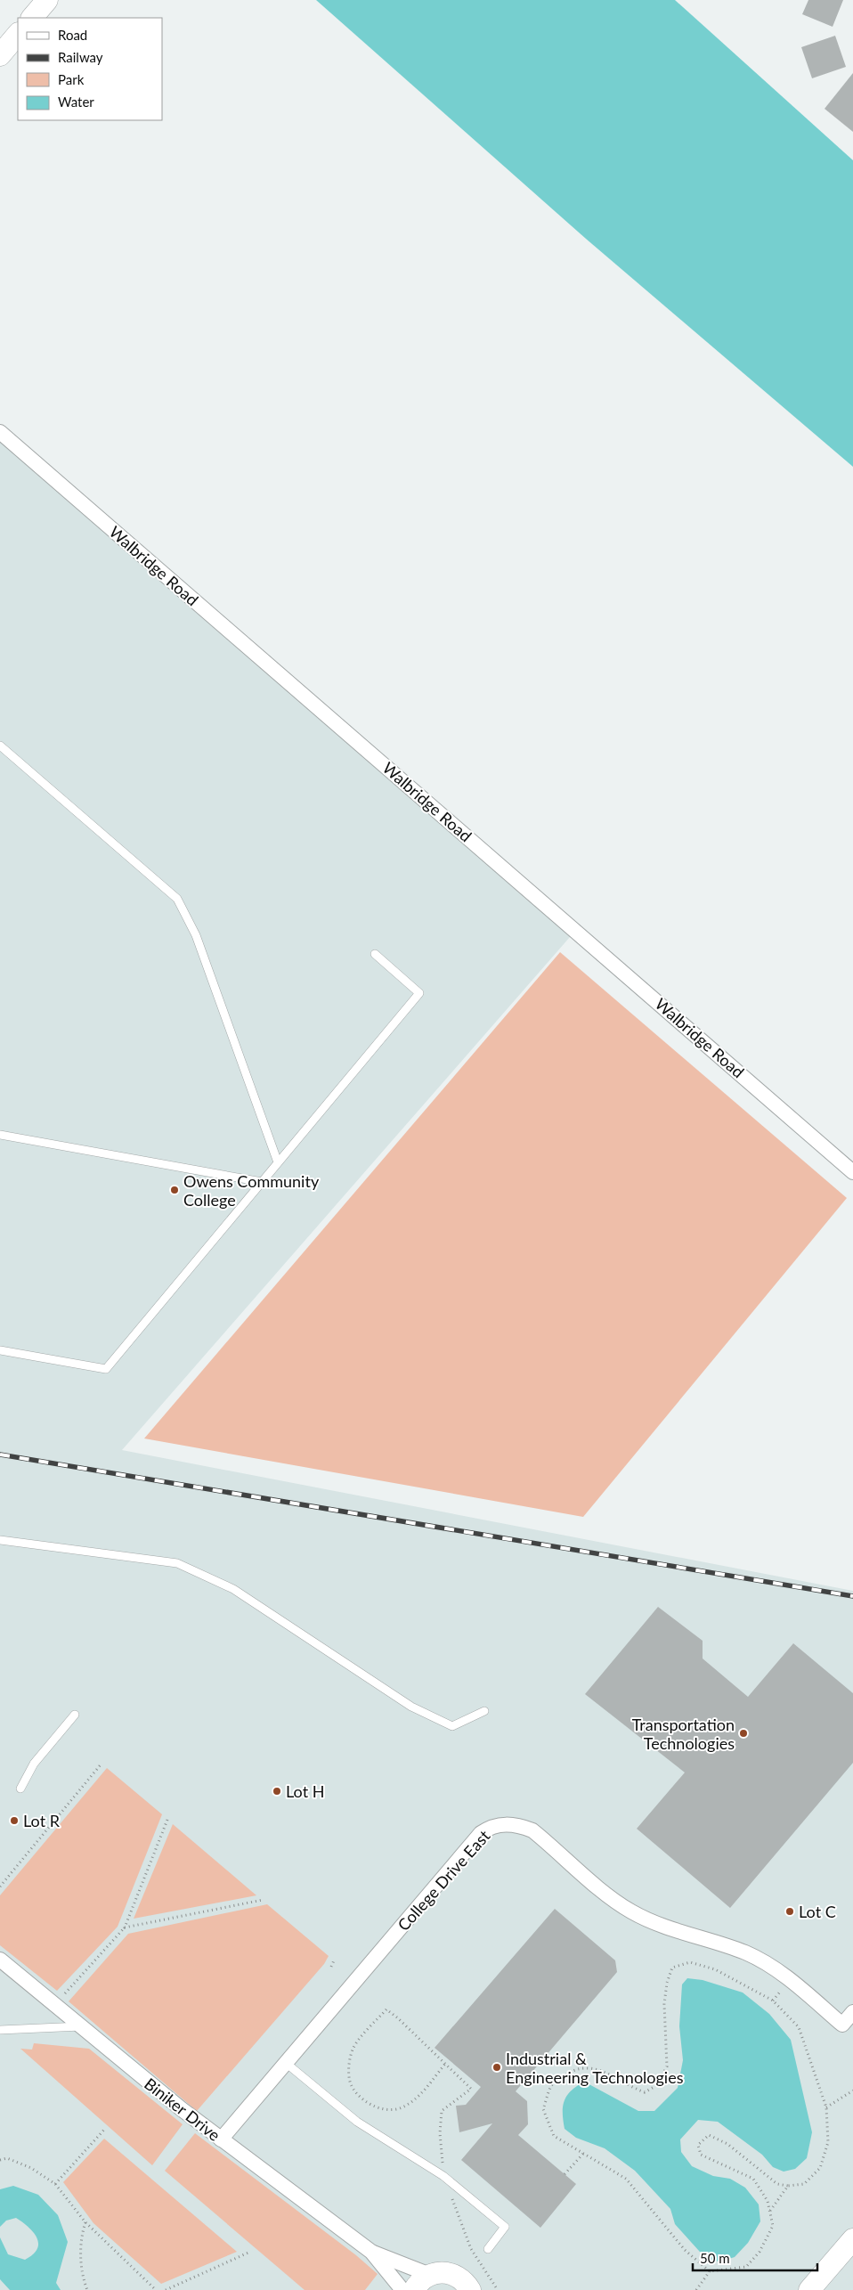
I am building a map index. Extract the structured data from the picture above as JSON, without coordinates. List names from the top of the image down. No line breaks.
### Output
{"streets":{"street":["Walbridge Road","College Drive East","Biniker Drive"]},"crossings":[["College Drive East","Biniker Drive"]],"places":["Owens Community College","Transportation Technologies","Lot H","Lot R","Lot C","Industrial & Engineering Technologies"],"legend":["Road","Railway","Park","Water"],"scale_bar":"50 m"}
